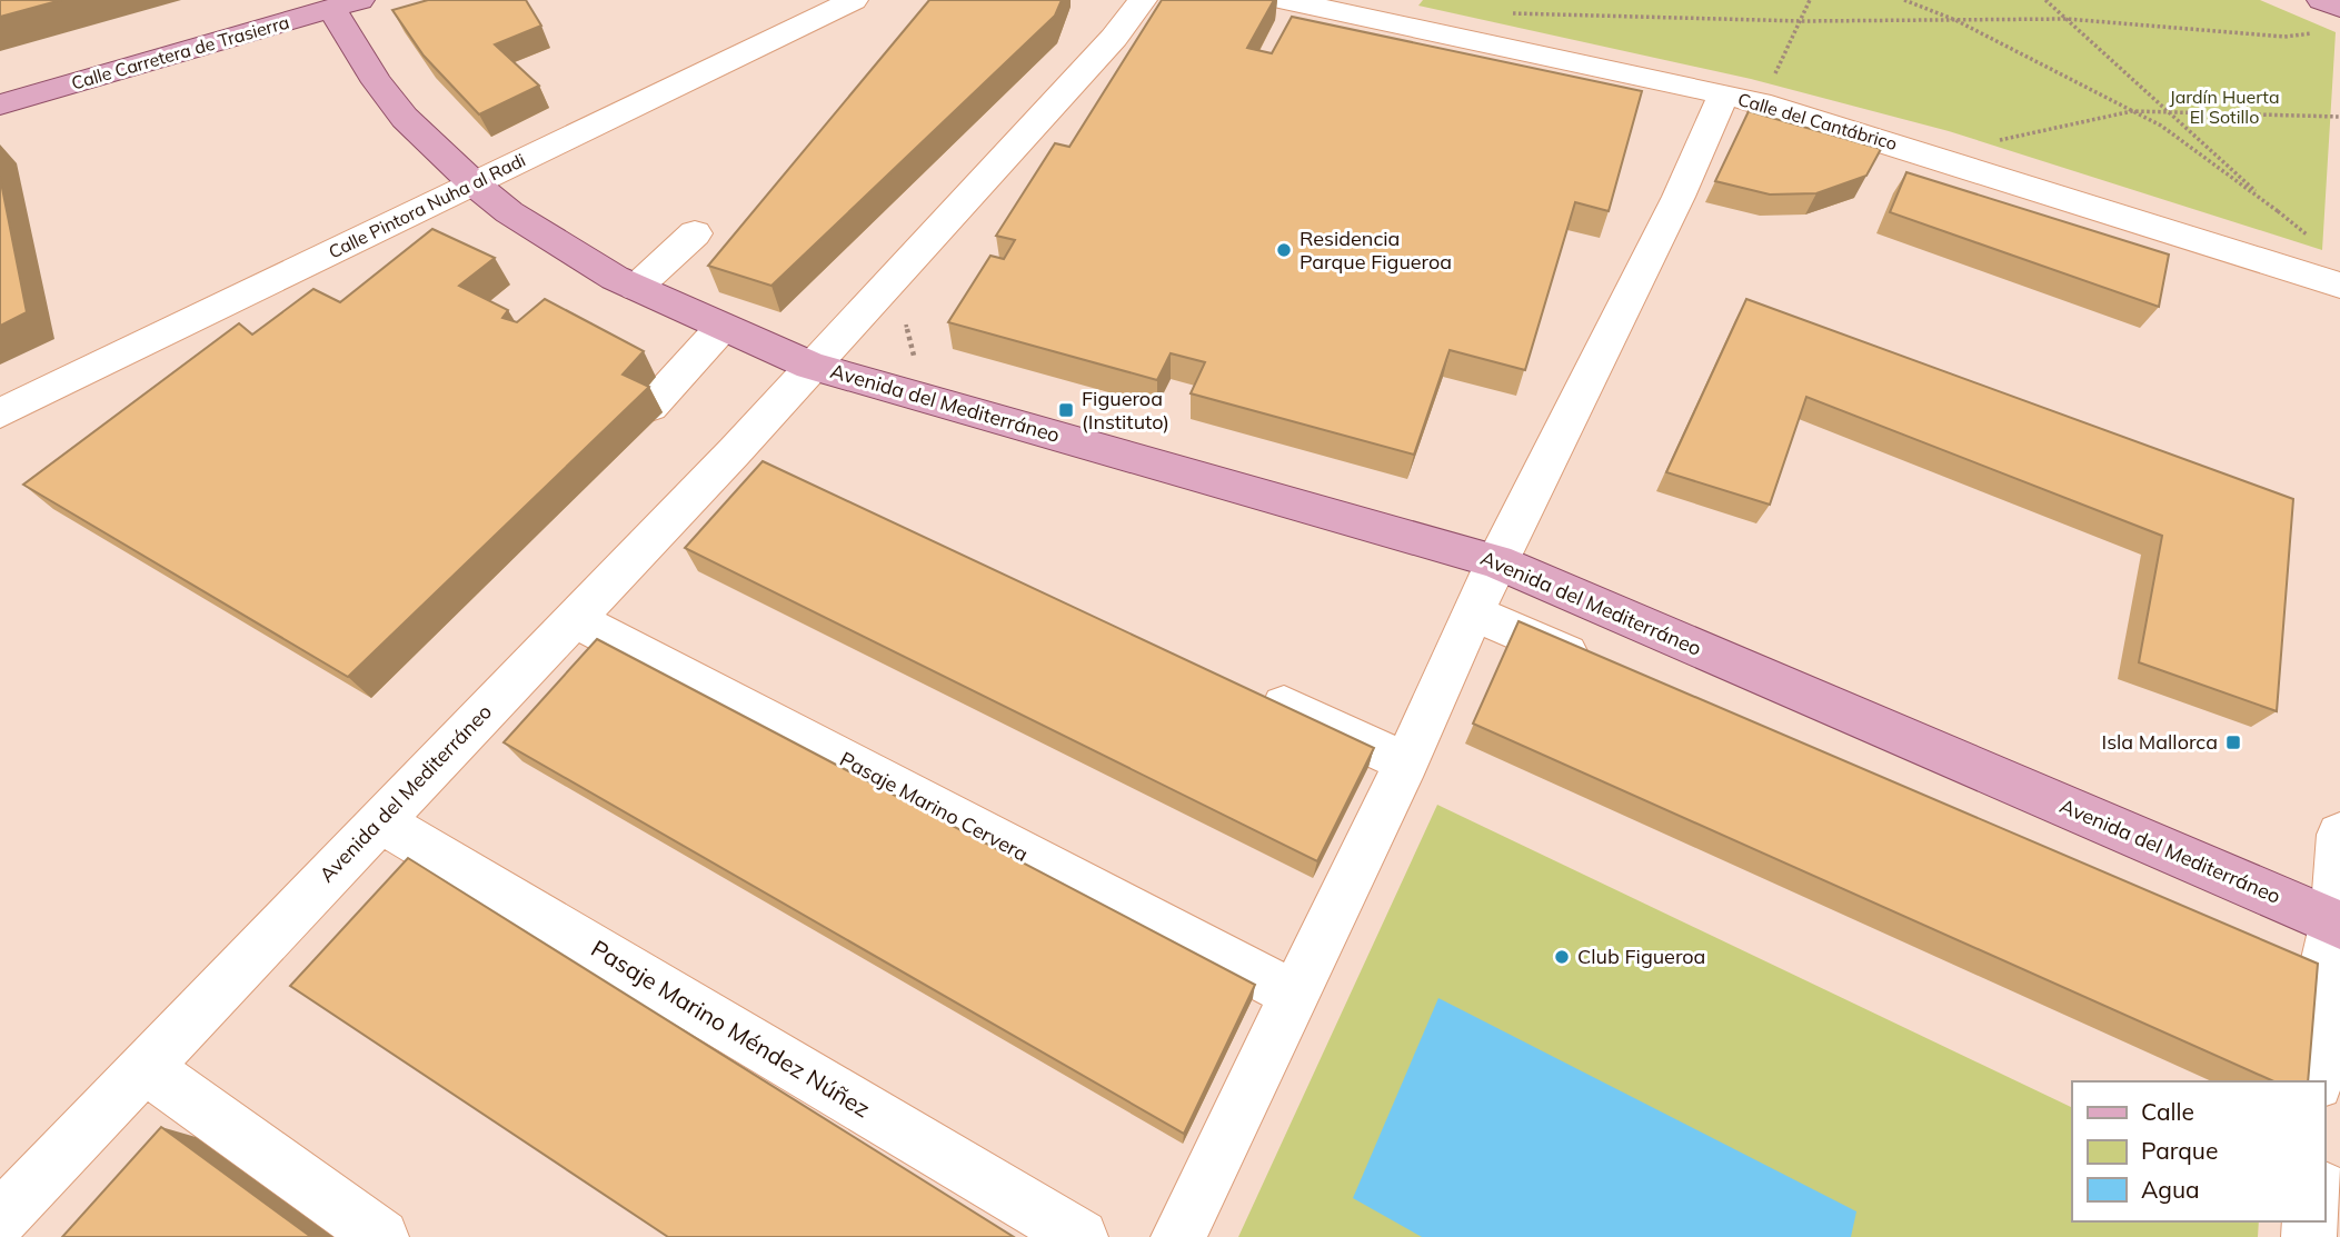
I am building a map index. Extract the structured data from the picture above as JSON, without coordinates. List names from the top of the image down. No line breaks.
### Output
{"streets":{"main road":["Calle Carretera de Trasierra","Avenida del Mediterráneo"],"street":["Calle del Cantábrico","Calle Pintora Nuha al Radi","Pasaje Marino Cervera","Pasaje Marino Méndez Núñez"]},"crossings":[["Avenida del Mediterráneo","Pasaje Marino Cervera"],["Avenida del Mediterráneo","Pasaje Marino Méndez Núñez"]],"parks":["Jardín Huerta El Sotillo"],"places":{"other":["Residencia Parque Figueroa","Club Figueroa"],"transit":["Figueroa (Instituto)","Isla Mallorca"]},"legend":["Calle","Parque","Agua"]}
